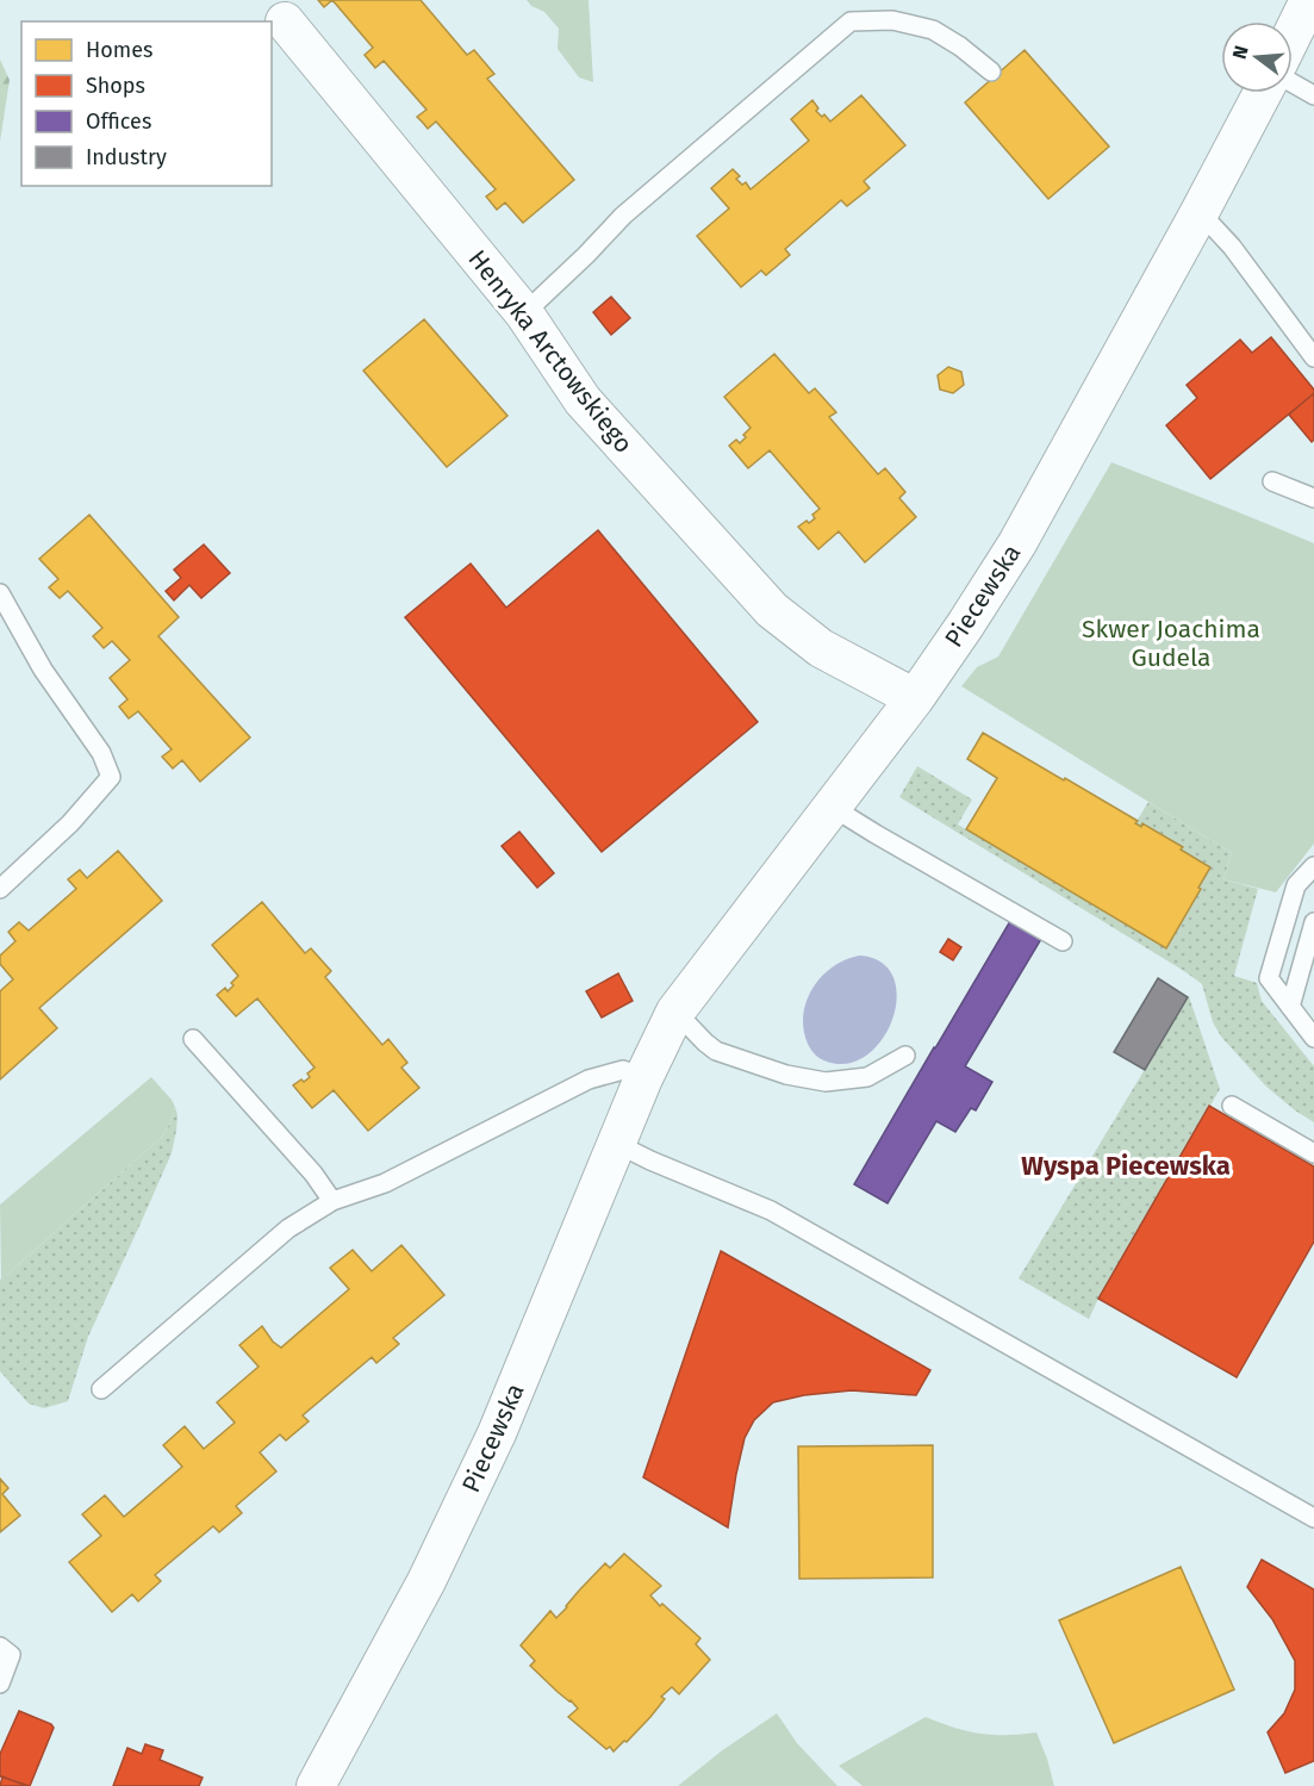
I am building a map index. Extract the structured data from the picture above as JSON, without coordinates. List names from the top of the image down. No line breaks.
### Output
{"streets":{"street":["Henryka Arctowskiego","Piecewska"]},"crossings":[["Henryka Arctowskiego","Piecewska"]],"districts":["Wyspa Piecewska"],"parks":["Skwer Joachima Gudela"],"legend":["Homes","Shops","Offices","Industry"],"north":"left"}
